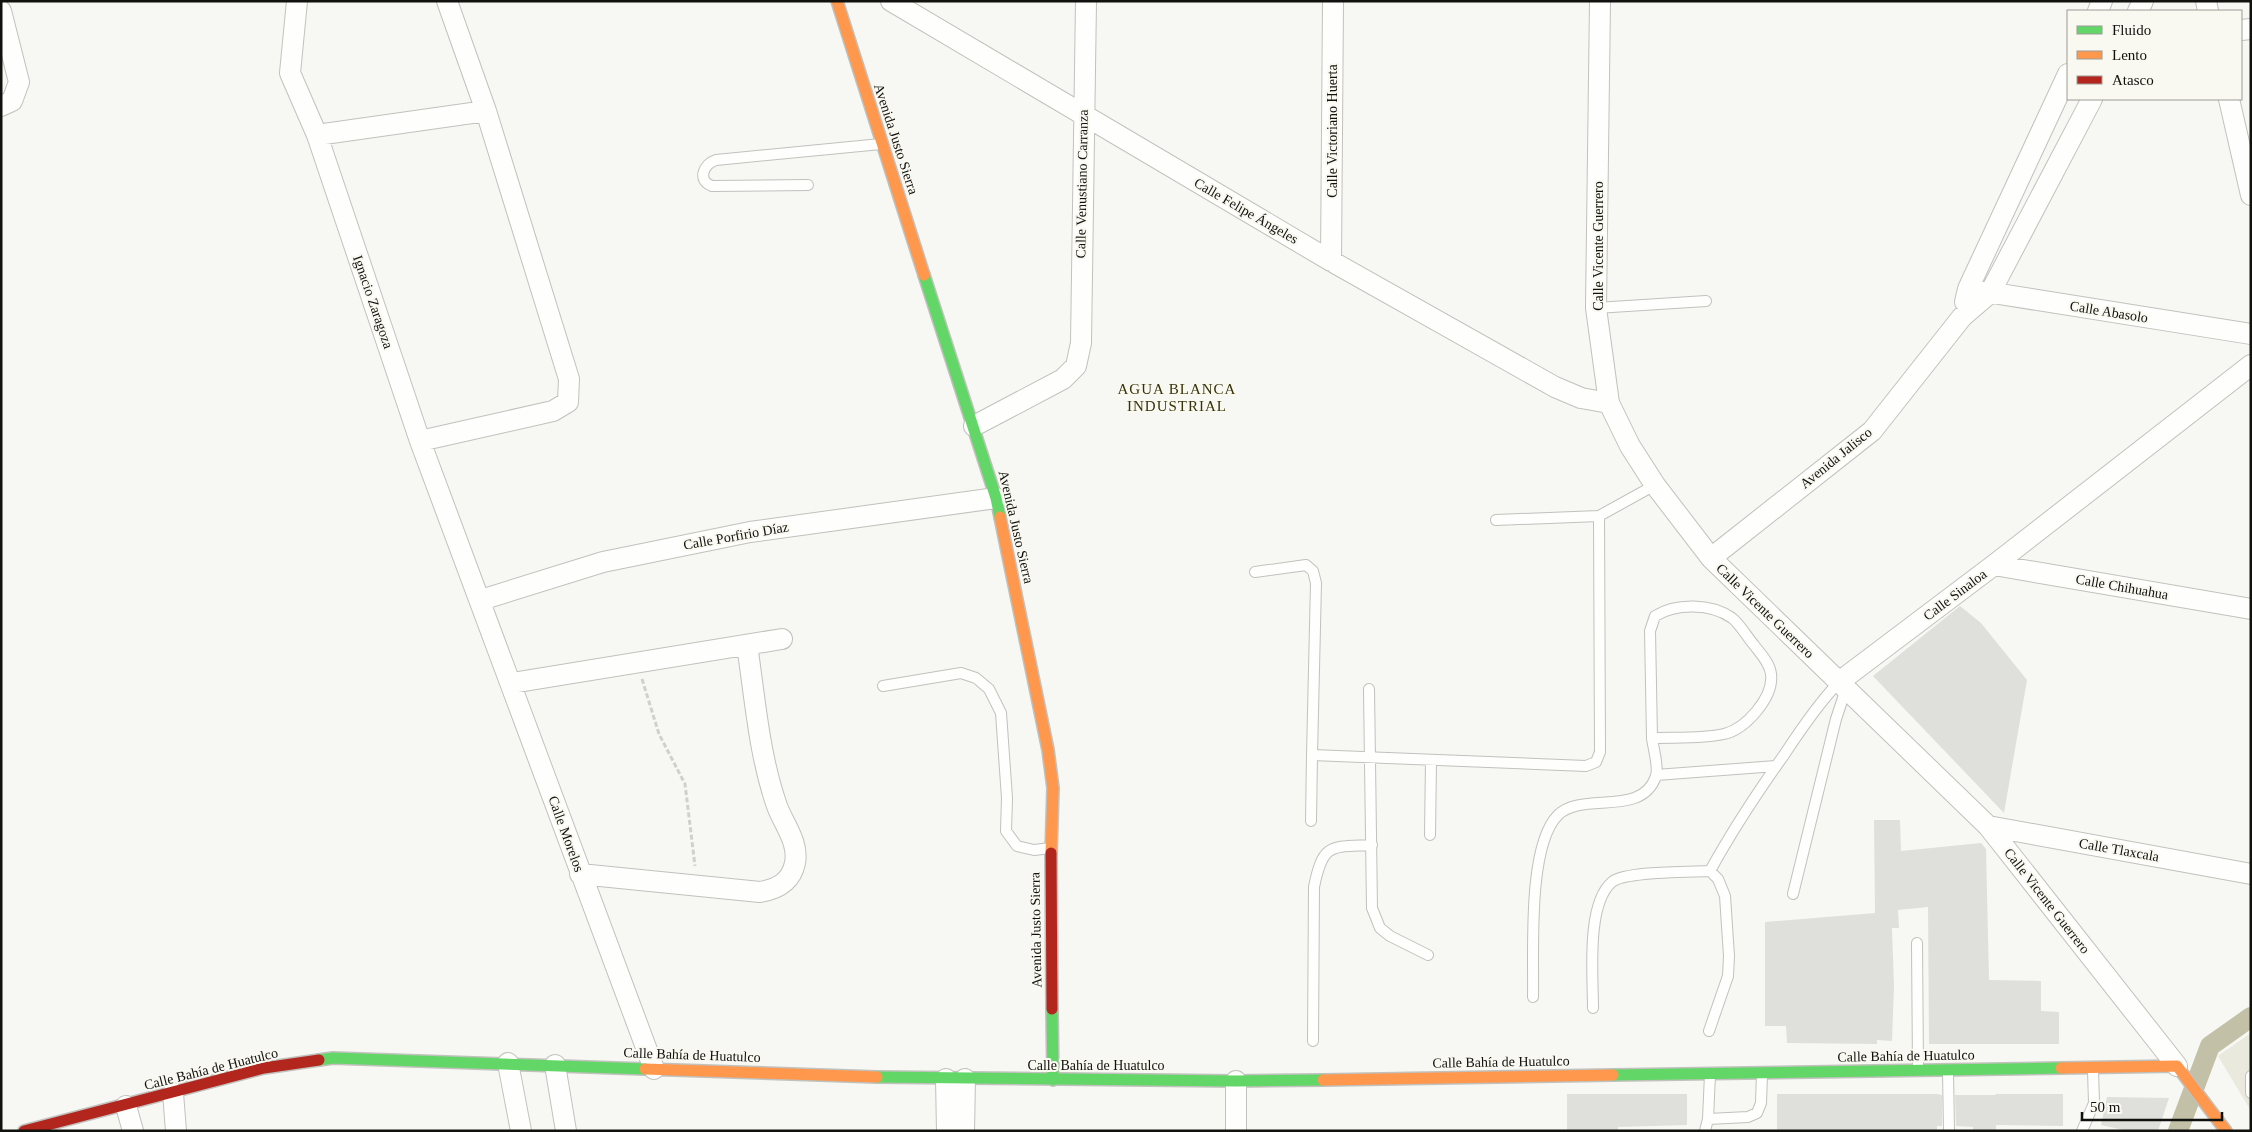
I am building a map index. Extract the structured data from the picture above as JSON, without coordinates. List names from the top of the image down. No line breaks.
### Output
{"streets":{"street":["Calle Victoriano Huerta","Avenida Justo Sierra","Calle Venustiano Carranza","Calle Felipe Ángeles","Calle Vicente Guerrero","Ignacio Zaragoza","Calle Abasolo","Avenida Jalisco","Calle Porfirio Díaz","Calle Chihuahua","Calle Sinaloa","Calle Morelos","Calle Tlaxcala","Calle Bahía de Huatulco"]},"crossings":[["Calle Victoriano Huerta","Calle Felipe Ángeles"],["Avenida Justo Sierra","Calle Venustiano Carranza"],["Avenida Justo Sierra","Calle Porfirio Díaz"],["Avenida Justo Sierra","Calle Bahía de Huatulco"],["Calle Venustiano Carranza","Calle Felipe Ángeles"],["Calle Felipe Ángeles","Calle Vicente Guerrero"],["Calle Vicente Guerrero","Avenida Jalisco"],["Calle Vicente Guerrero","Calle Sinaloa"],["Calle Vicente Guerrero","Calle Tlaxcala"],["Calle Vicente Guerrero","Calle Bahía de Huatulco"],["Ignacio Zaragoza","Calle Porfirio Díaz"],["Ignacio Zaragoza","Calle Morelos"],["Calle Abasolo","Avenida Jalisco"],["Calle Porfirio Díaz","Calle Morelos"],["Calle Chihuahua","Calle Sinaloa"],["Calle Morelos","Calle Bahía de Huatulco"]],"districts":["AGUA BLANCA INDUSTRIAL"],"legend":["Fluido","Lento","Atasco"],"scale_bar":"50 m"}
